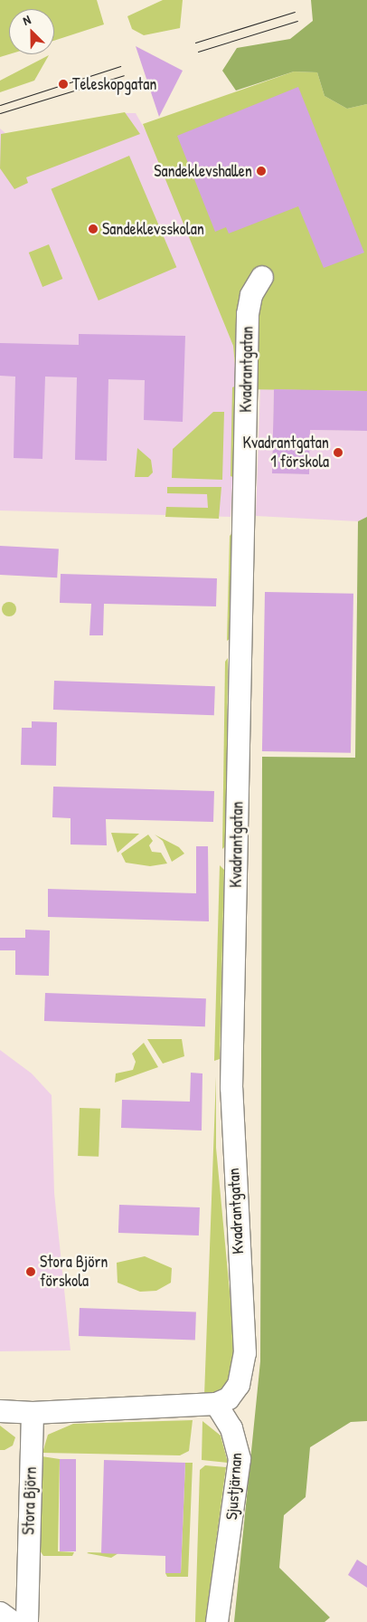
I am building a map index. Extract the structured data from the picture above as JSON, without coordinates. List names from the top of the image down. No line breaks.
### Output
{"streets":{"street":["Kvadrantgatan","Sjustjärnan","Stora Björn"]},"crossings":[["Kvadrantgatan","Sjustjärnan"]],"places":["Teleskopgatan","Sandeklevshallen","Sandeklevsskolan","Kvadrantgatan 1 förskola","Stora Björn förskola"],"north":"top left"}
